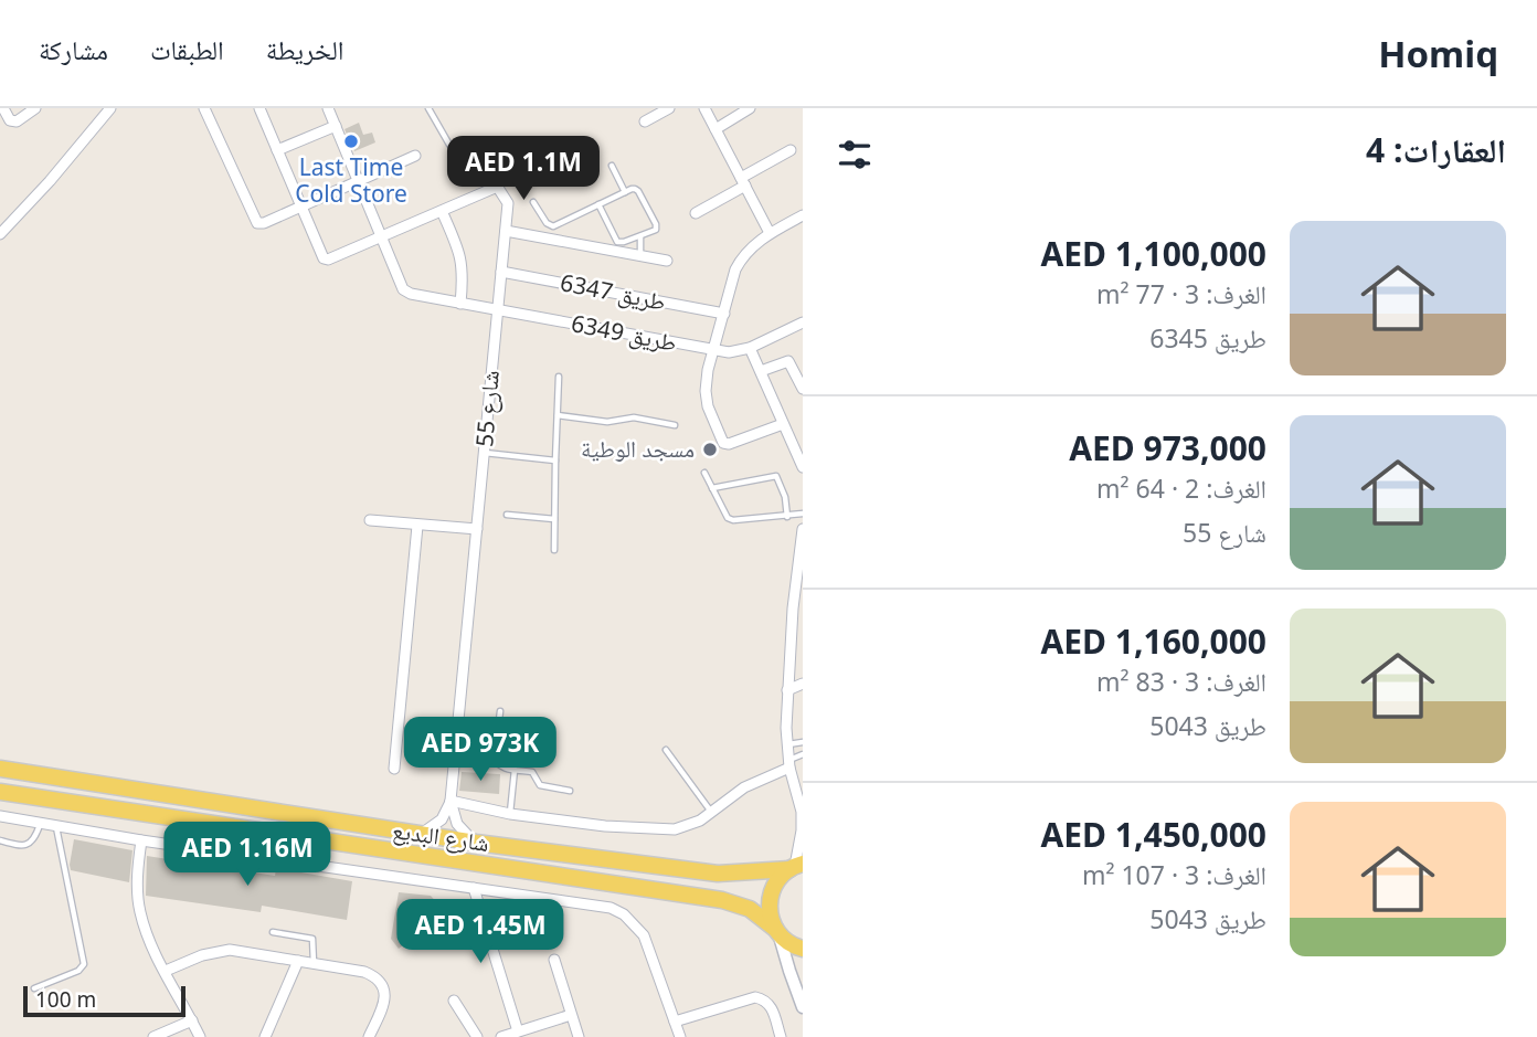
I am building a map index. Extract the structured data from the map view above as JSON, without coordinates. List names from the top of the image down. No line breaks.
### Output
{"streets":{"main road":["شارع البديع"],"street":["طريق 6347","طريق 6349","شارع 55"]},"crossings":[["طريق 6347","شارع 55"],["طريق 6349","شارع 55"]],"places":["Last Time Cold Store","مسجد الوطية"],"scale_bar":"100 m","page":{"header":"Homiq","nav":["الخريطة","الطبقات","مشاركة"],"heading":"العقارات: 4","price":["AED 1.1M","AED 973K","AED 1.16M","AED 1.45M"],"list":[{"name":"AED 1,100,000","note":"الغرف: 3 · 77 m² · طريق 6345"},{"name":"AED 973,000","note":"الغرف: 2 · 64 m² · شارع 55"},{"name":"AED 1,160,000","note":"الغرف: 3 · 83 m² · طريق 5043"},{"name":"AED 1,450,000","note":"الغرف: 3 · 107 m² · طريق 5043"}],"scale":"100 m"}}
